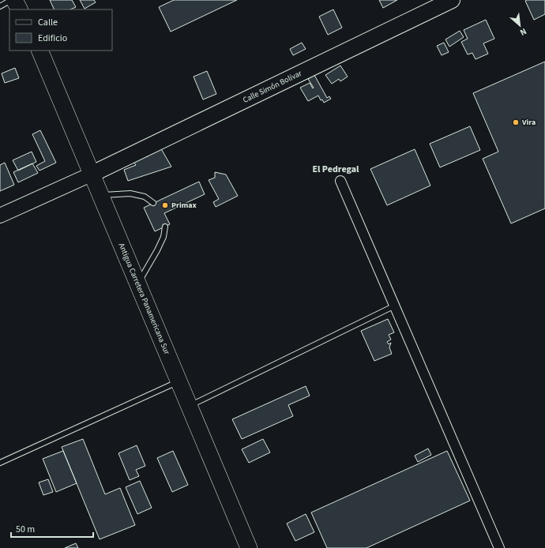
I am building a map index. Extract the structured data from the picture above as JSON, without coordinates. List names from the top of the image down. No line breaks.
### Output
{"streets":{"highway":["Antigua Carretera Panamericana Sur"],"main road":["Calle Simón Bolívar"]},"crossings":[["Calle Simón Bolívar","Antigua Carretera Panamericana Sur"]],"districts":["El Pedregal"],"places":["Vira","Primax"],"legend":["Calle","Edificio"],"scale_bar":"50 m","north":"bottom right"}
